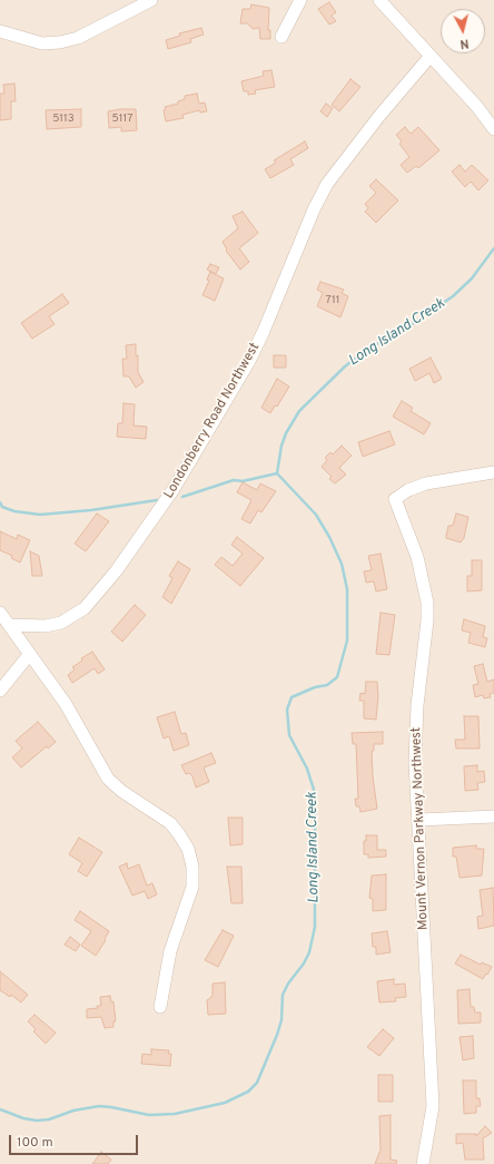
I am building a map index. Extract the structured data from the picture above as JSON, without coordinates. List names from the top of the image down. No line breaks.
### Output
{"streets":{"street":["Londonberry Road Northwest","Mount Vernon Parkway Northwest"]},"water":["Long Island Creek"],"house_numbers":["5113","5117","711"],"scale_bar":"100 m","north":"bottom"}
